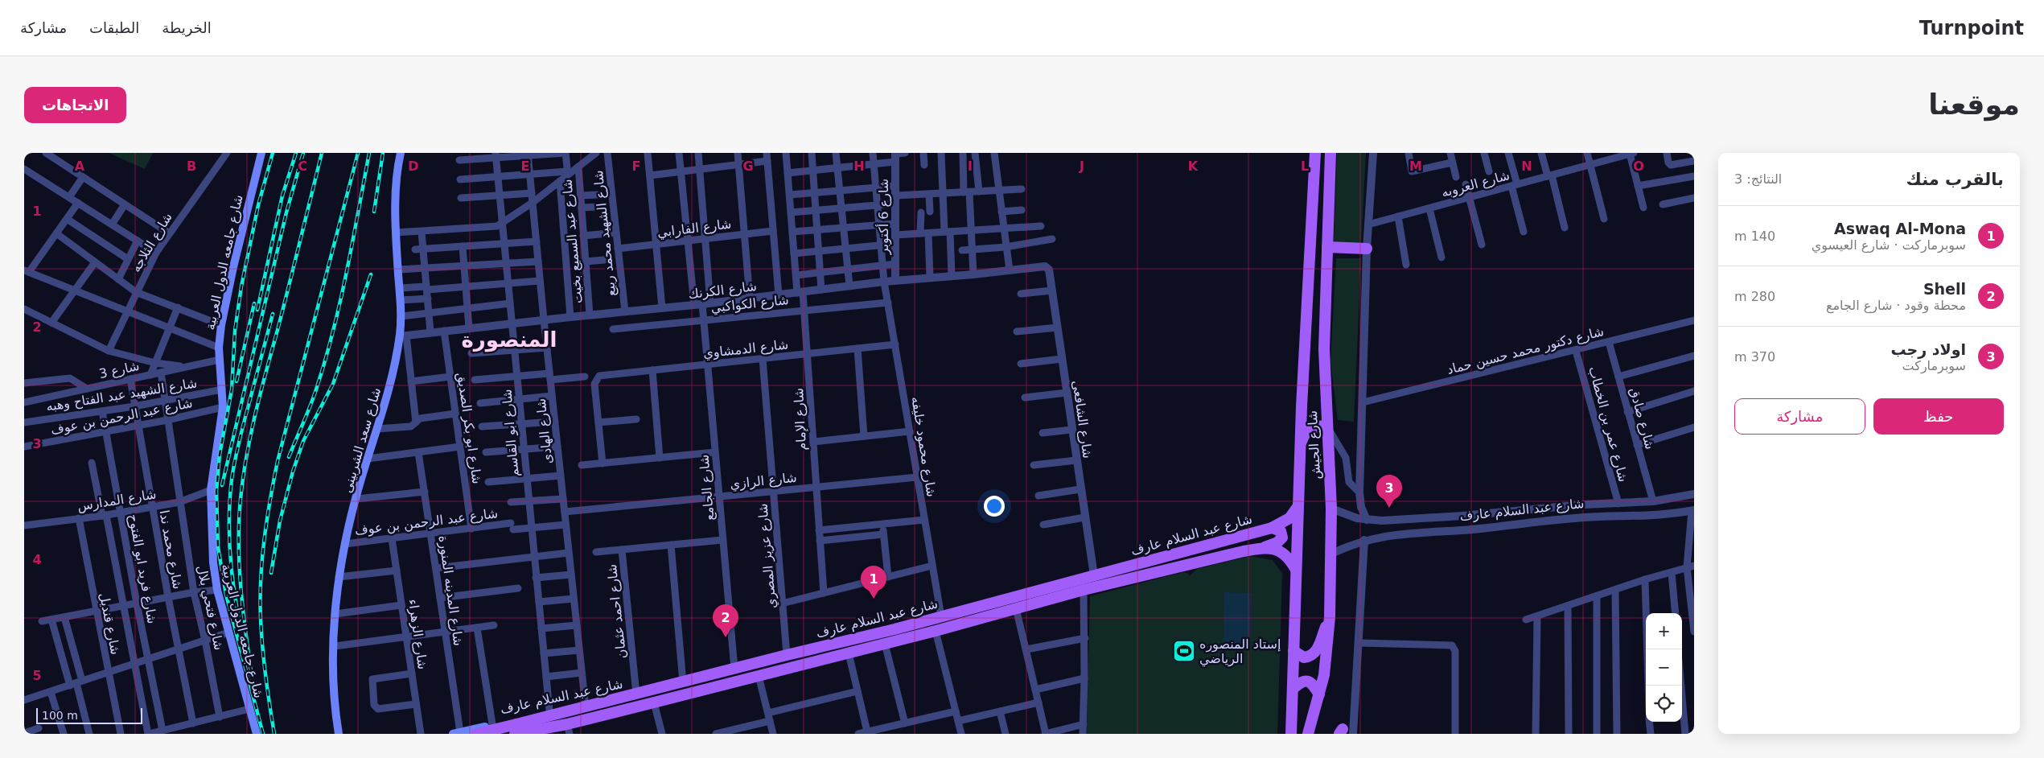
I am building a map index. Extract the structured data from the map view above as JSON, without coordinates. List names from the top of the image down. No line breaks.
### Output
{"streets":{"main road":["شارع جامعه الدول العربية","شارع سعد الشربينى","شارع الجيش","شارع عبد السلام عارف"],"street":["شارع العروبه","شارع 6 أكتوبر","شارع الفارابي","شارع الشهيد محمد ربيع","شارع عبد السميع بخيت","شارع الثلاجه","شارع الكرنك","شارع الكواكبي","شارع الدمشاوي","شارع دكتور محمد حسين حماد","شارع 3","شارع الشهيد عبد الفتاح وهبه","شارع عبد الرحمن بن عوف","شارع صادق","شارع الإمام","شارع الشافعى","شارع عمر بن الخطاب","شارع ابو بكر الصديق","شارع الهادى","شارع ابو القاسم","شارع محمود خليفه","شارع الرازي","شارع الجامع","شارع المدارس","شارع محمد ندا","شارع عزيز المصري","شارع فريد ابو الفتوح","شارع المدينه المنورة","شارع فتحي بلال","شارع احمد عثمان","شارع قنديل","شارع الزهراء"]},"crossings":[["شارع 6 أكتوبر","شارع الكرنك"],["شارع الفارابي","شارع الشهيد محمد ربيع"],["شارع الشهيد محمد ربيع","شارع الكرنك"],["شارع عبد السميع بخيت","شارع الكرنك"],["شارع جامعه الدول العربية","شارع 3"],["شارع جامعه الدول العربية","شارع الشهيد عبد الفتاح وهبه"],["شارع جامعه الدول العربية","شارع عبد الرحمن بن عوف"],["شارع جامعه الدول العربية","شارع المدارس"],["شارع الكرنك","شارع الإمام"],["شارع الكرنك","شارع الشافعى"],["شارع الكرنك","شارع ابو بكر الصديق"],["شارع الكرنك","شارع الهادى"],["شارع الكرنك","شارع ابو القاسم"],["شارع الكرنك","شارع سعد الشربينى"],["شارع الكرنك","شارع محمود خليفه"],["شارع الكرنك","شارع الجامع"],["شارع الكواكبي","شارع الإمام"],["شارع الكواكبي","شارع محمود خليفه"],["شارع الكواكبي","شارع الجامع"],["شارع الدمشاوي","شارع الإمام"],["شارع الدمشاوي","شارع محمود خليفه"],["شارع الدمشاوي","شارع الجامع"],["شارع الدمشاوي","شارع عزيز المصري"],["شارع دكتور محمد حسين حماد","شارع صادق"],["شارع دكتور محمد حسين حماد","شارع عمر بن الخطاب"],["شارع 3","شارع محمد ندا"],["شارع 3","شارع فتحي بلال"],["شارع الشهيد عبد الفتاح وهبه","شارع محمد ندا"],["شارع الشهيد عبد الفتاح وهبه","شارع فريد ابو الفتوح"],["شارع الشهيد عبد الفتاح وهبه","شارع فتحي بلال"],["شارع عبد الرحمن بن عوف","شارع ابو بكر الصديق"],["شارع عبد الرحمن بن عوف","شارع الهادى"],["شارع عبد الرحمن بن عوف","شارع ابو القاسم"],["شارع عبد الرحمن بن عوف","شارع سعد الشربينى"],["شارع عبد الرحمن بن عوف","شارع محمد ندا"],["شارع عبد الرحمن بن عوف","شارع فريد ابو الفتوح"],["شارع عبد الرحمن بن عوف","شارع المدينه المنورة"],["شارع عبد الرحمن بن عوف","شارع فتحي بلال"],["شارع عبد الرحمن بن عوف","شارع الزهراء"],["شارع صادق","شارع عبد السلام عارف"],["شارع الإمام","شارع الرازي"],["شارع الشافعى","شارع عبد السلام عارف"],["شارع عمر بن الخطاب","شارع عبد السلام عارف"],["شارع الهادى","شارع الرازي"],["شارع الهادى","شارع عبد السلام عارف"],["شارع ابو القاسم","شارع عبد السلام عارف"],["شارع الجيش","شارع عبد السلام عارف"],["شارع محمود خليفه","شارع الرازي"],["شارع محمود خليفه","شارع عبد السلام عارف"],["شارع الرازي","شارع الجامع"],["شارع الرازي","شارع عزيز المصري"],["شارع الجامع","شارع عبد السلام عارف"],["شارع المدارس","شارع محمد ندا"],["شارع المدارس","شارع فريد ابو الفتوح"],["شارع المدارس","شارع فتحي بلال"],["شارع المدارس","شارع قنديل"],["شارع عبد السلام عارف","شارع عزيز المصري"],["شارع عبد السلام عارف","شارع المدينه المنورة"],["شارع عبد السلام عارف","شارع احمد عثمان"]],"districts":["المنصورة"],"places":{"sports":["إستاد المنصوره الرياضي"]},"scale_bar":"100 m","page":{"header":"Turnpoint","nav":["الخريطة","الطبقات","مشاركة"],"buttons":["الاتجاهات",["حفظ","مشاركة"]],"title":"موقعنا","heading":["بالقرب منك","النتائج: 3"],"list":[{"mark":"1","name":"Aswaq Al-Mona","note":"سوبرماركت · شارع العيسوي","value":"140 m"},{"mark":"2","name":"Shell","note":"محطة وقود · شارع الجامع","value":"280 m"},{"mark":"3","name":"اولاد رجب","note":"سوبرماركت","value":"370 m"}],"pins":["3","1","2"],"map_buttons":["+","−"],"scale":"100 m"},"grid":{"columns":["A","B","C","D","E","F","G","H","I","J","K","L","M","N","O"],"rows":["1","2","3","4","5"]}}
